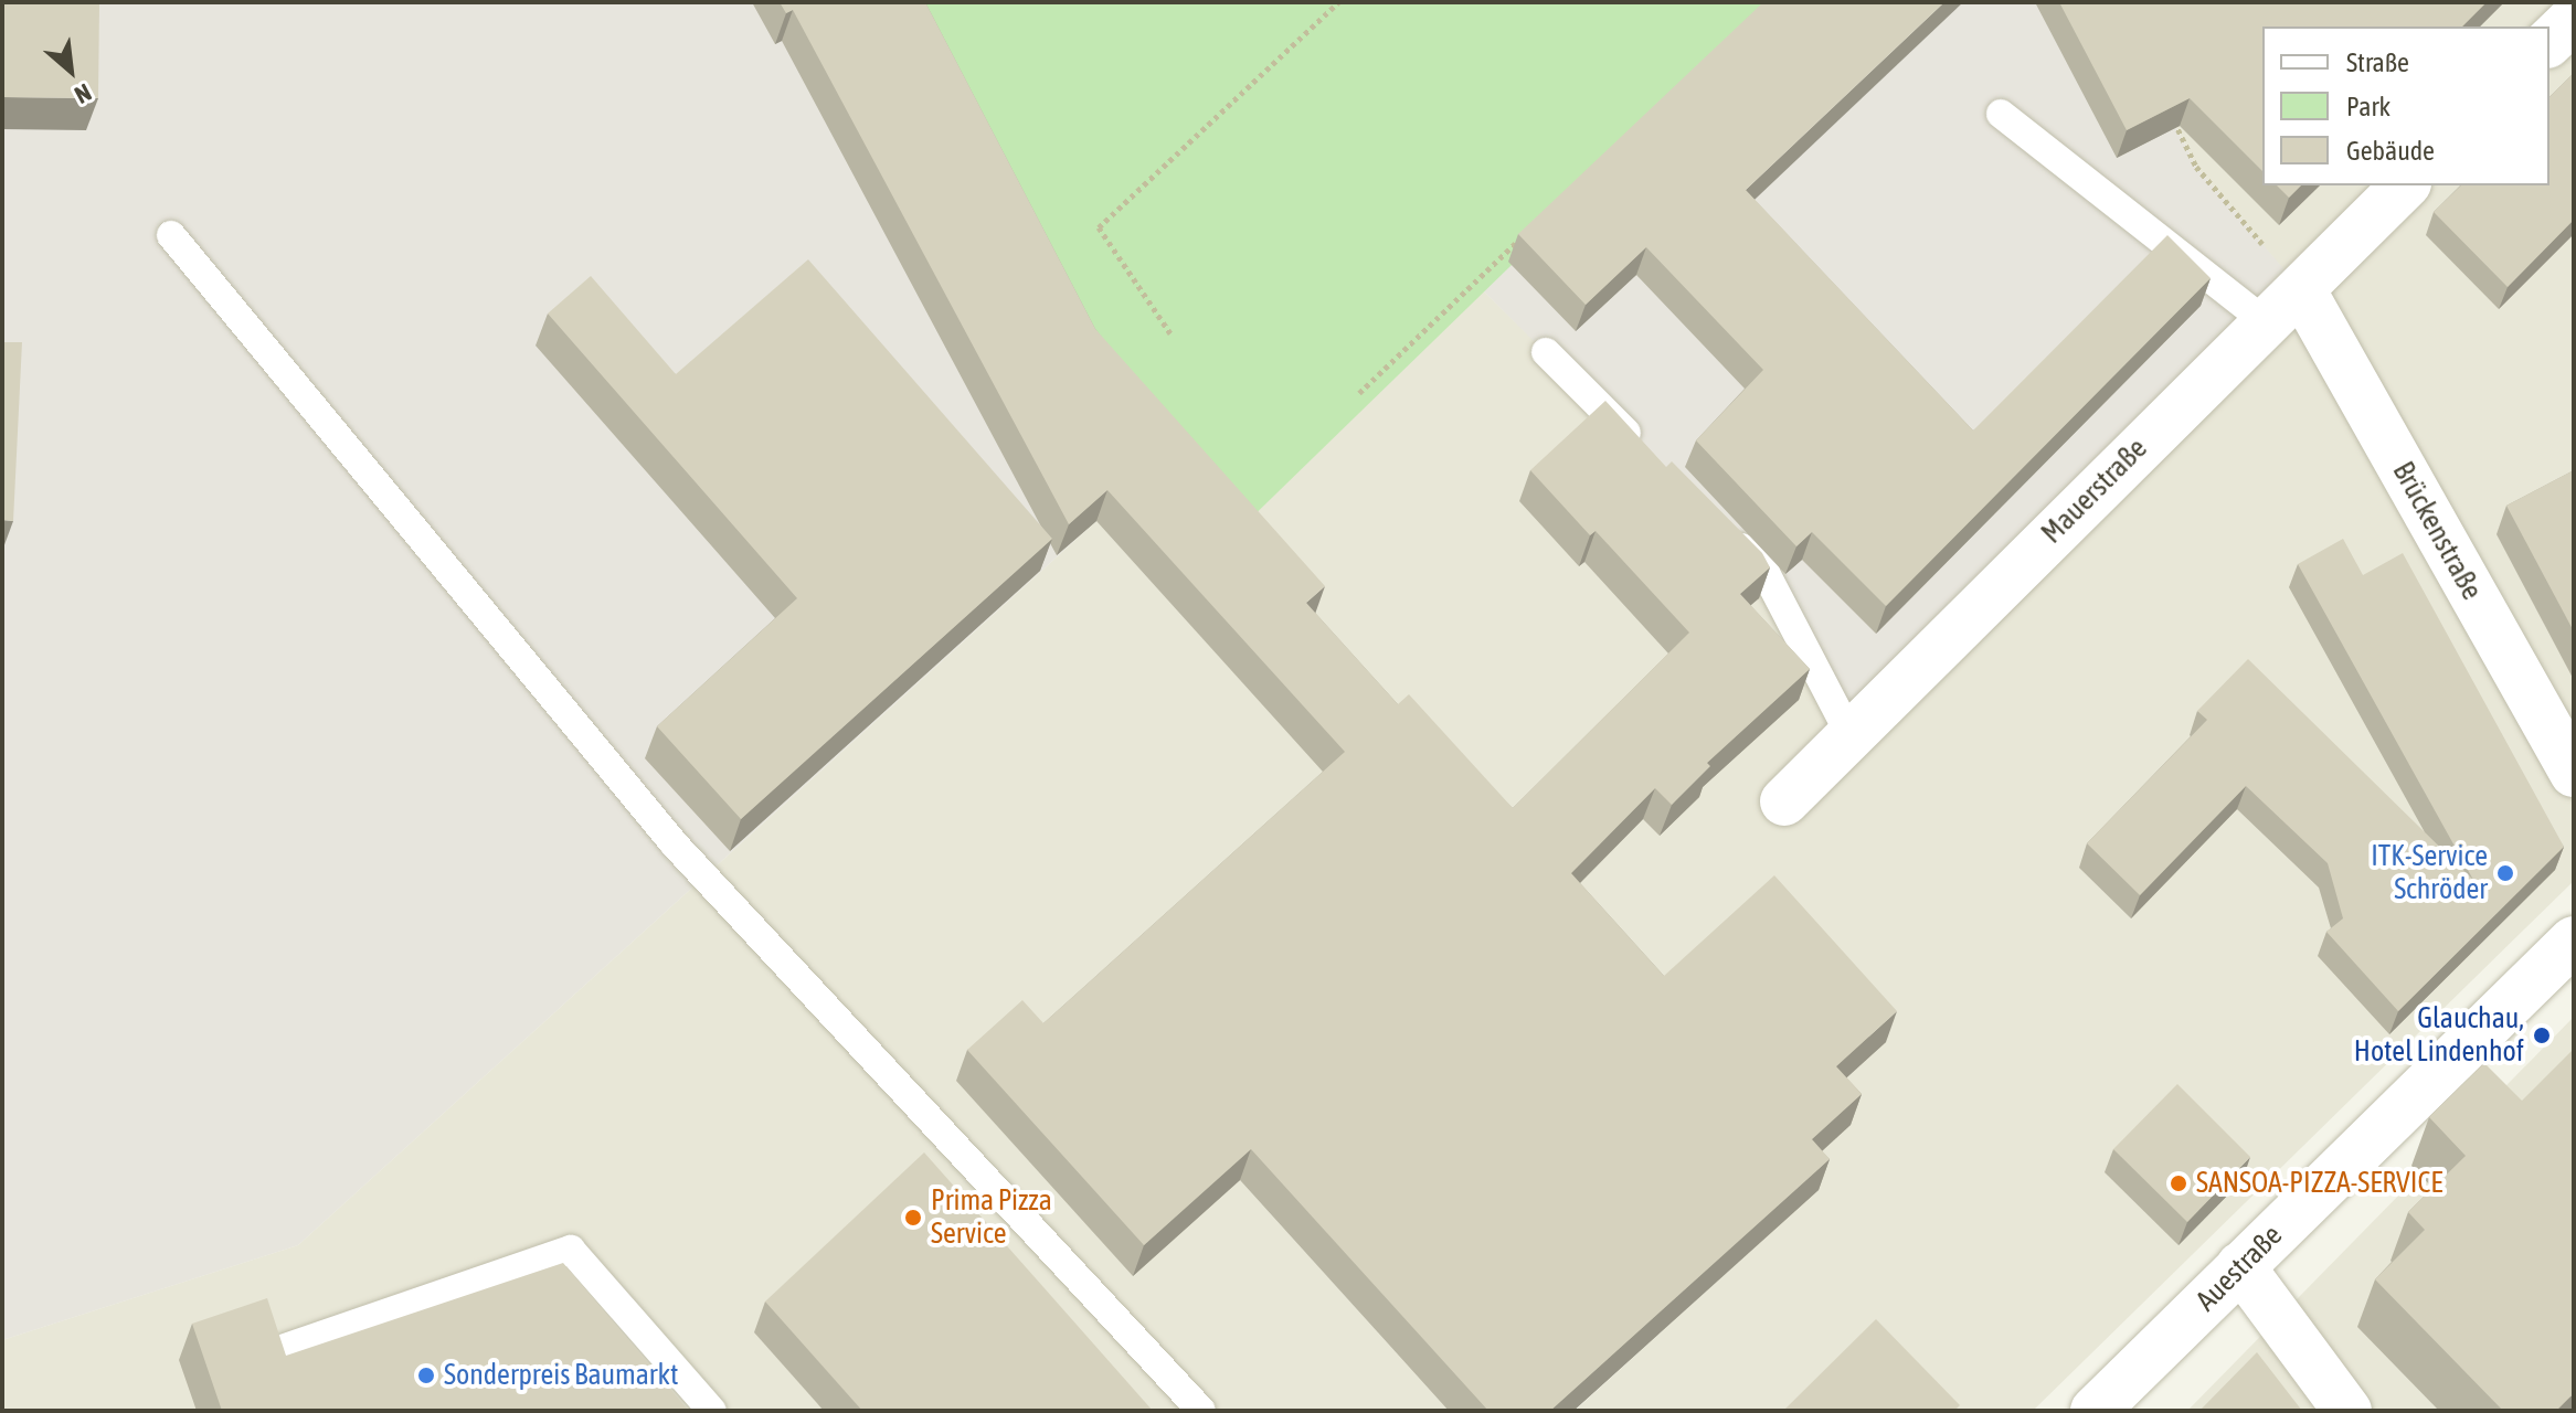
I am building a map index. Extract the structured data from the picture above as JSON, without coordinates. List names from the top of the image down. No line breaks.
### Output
{"streets":{"street":["Mauerstraße","Brückenstraße","Auestraße"]},"crossings":[["Mauerstraße","Brückenstraße"]],"places":["ITK-Service Schröder","Glauchau, Hotel Lindenhof","SANSOA-PIZZA-SERVICE","Prima Pizza Service","Sonderpreis Baumarkt"],"legend":["Straße","Park","Gebäude"],"north":"bottom right"}
